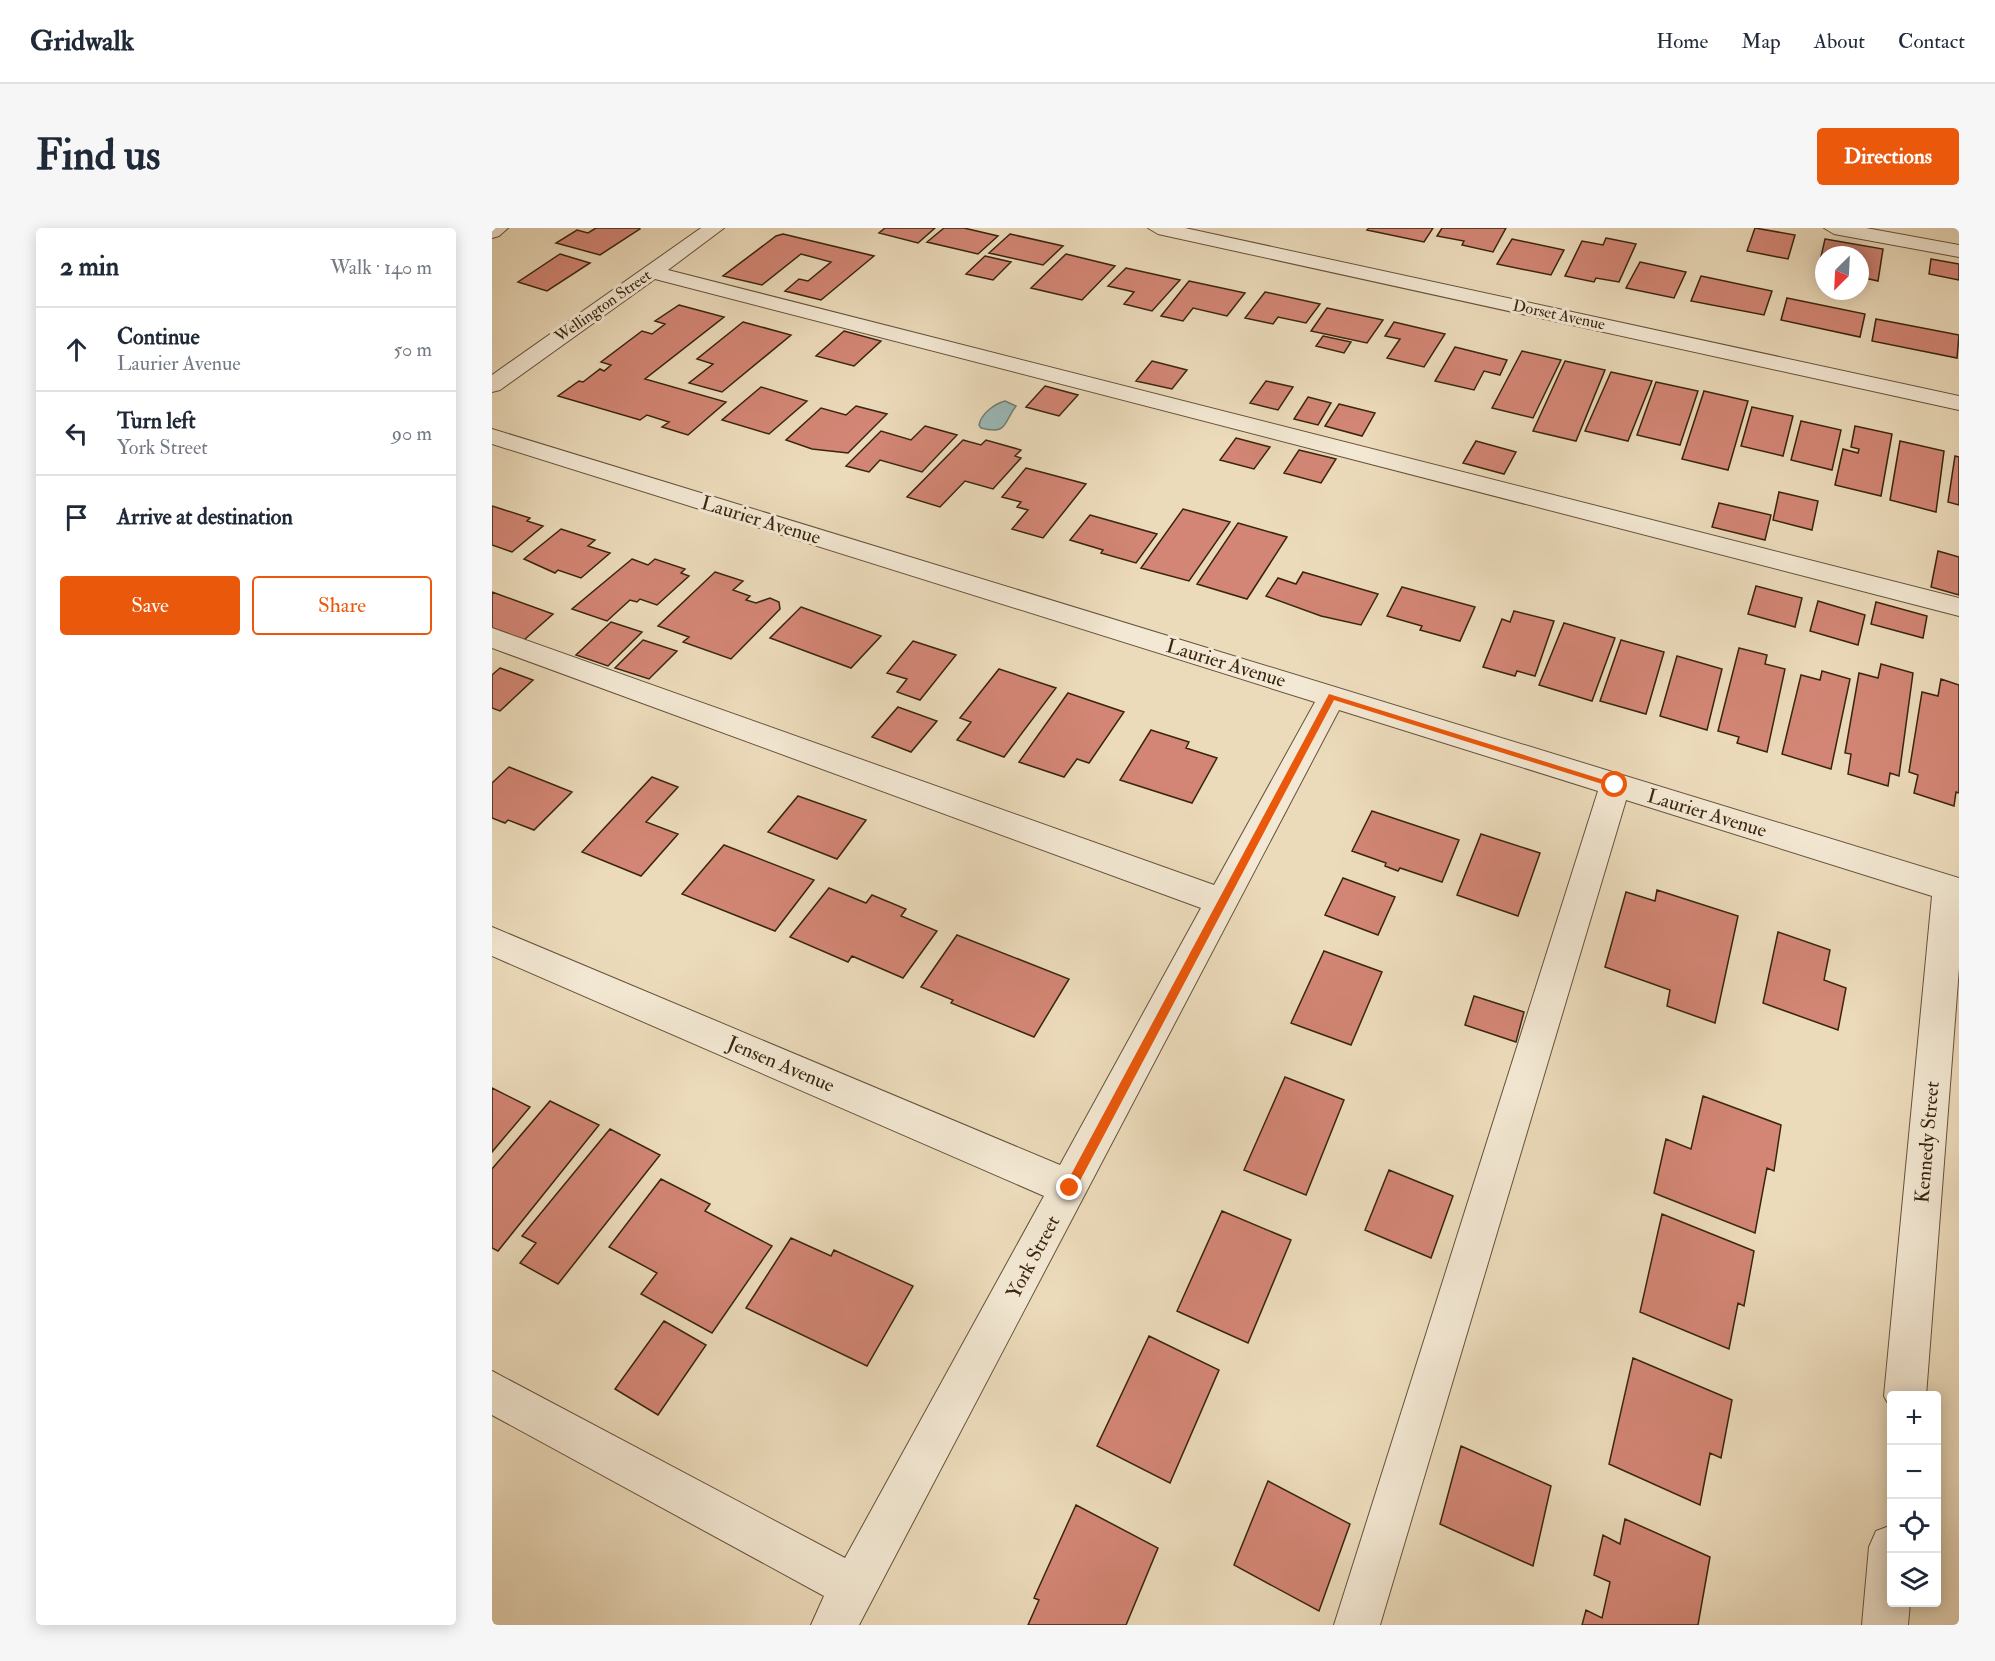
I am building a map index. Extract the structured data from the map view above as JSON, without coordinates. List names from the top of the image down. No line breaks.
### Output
{"streets":{"street":["Wellington Street","Dorset Avenue","Laurier Avenue","Jensen Avenue","Kennedy Street","York Street"]},"crossings":[["Laurier Avenue","Kennedy Street"],["Laurier Avenue","York Street"],["Jensen Avenue","York Street"]],"north":"bottom left","page":{"header":"Gridwalk","nav":["Home","Map","About","Contact"],"buttons":["Directions",["Save","Share"]],"title":"Find us","heading":["2 min","Walk · 140 m"],"list":[["Continue","Laurier Avenue","50 m"],["Turn left","York Street","90 m"],"Arrive at destination"],"map_buttons":["+","−"]}}
